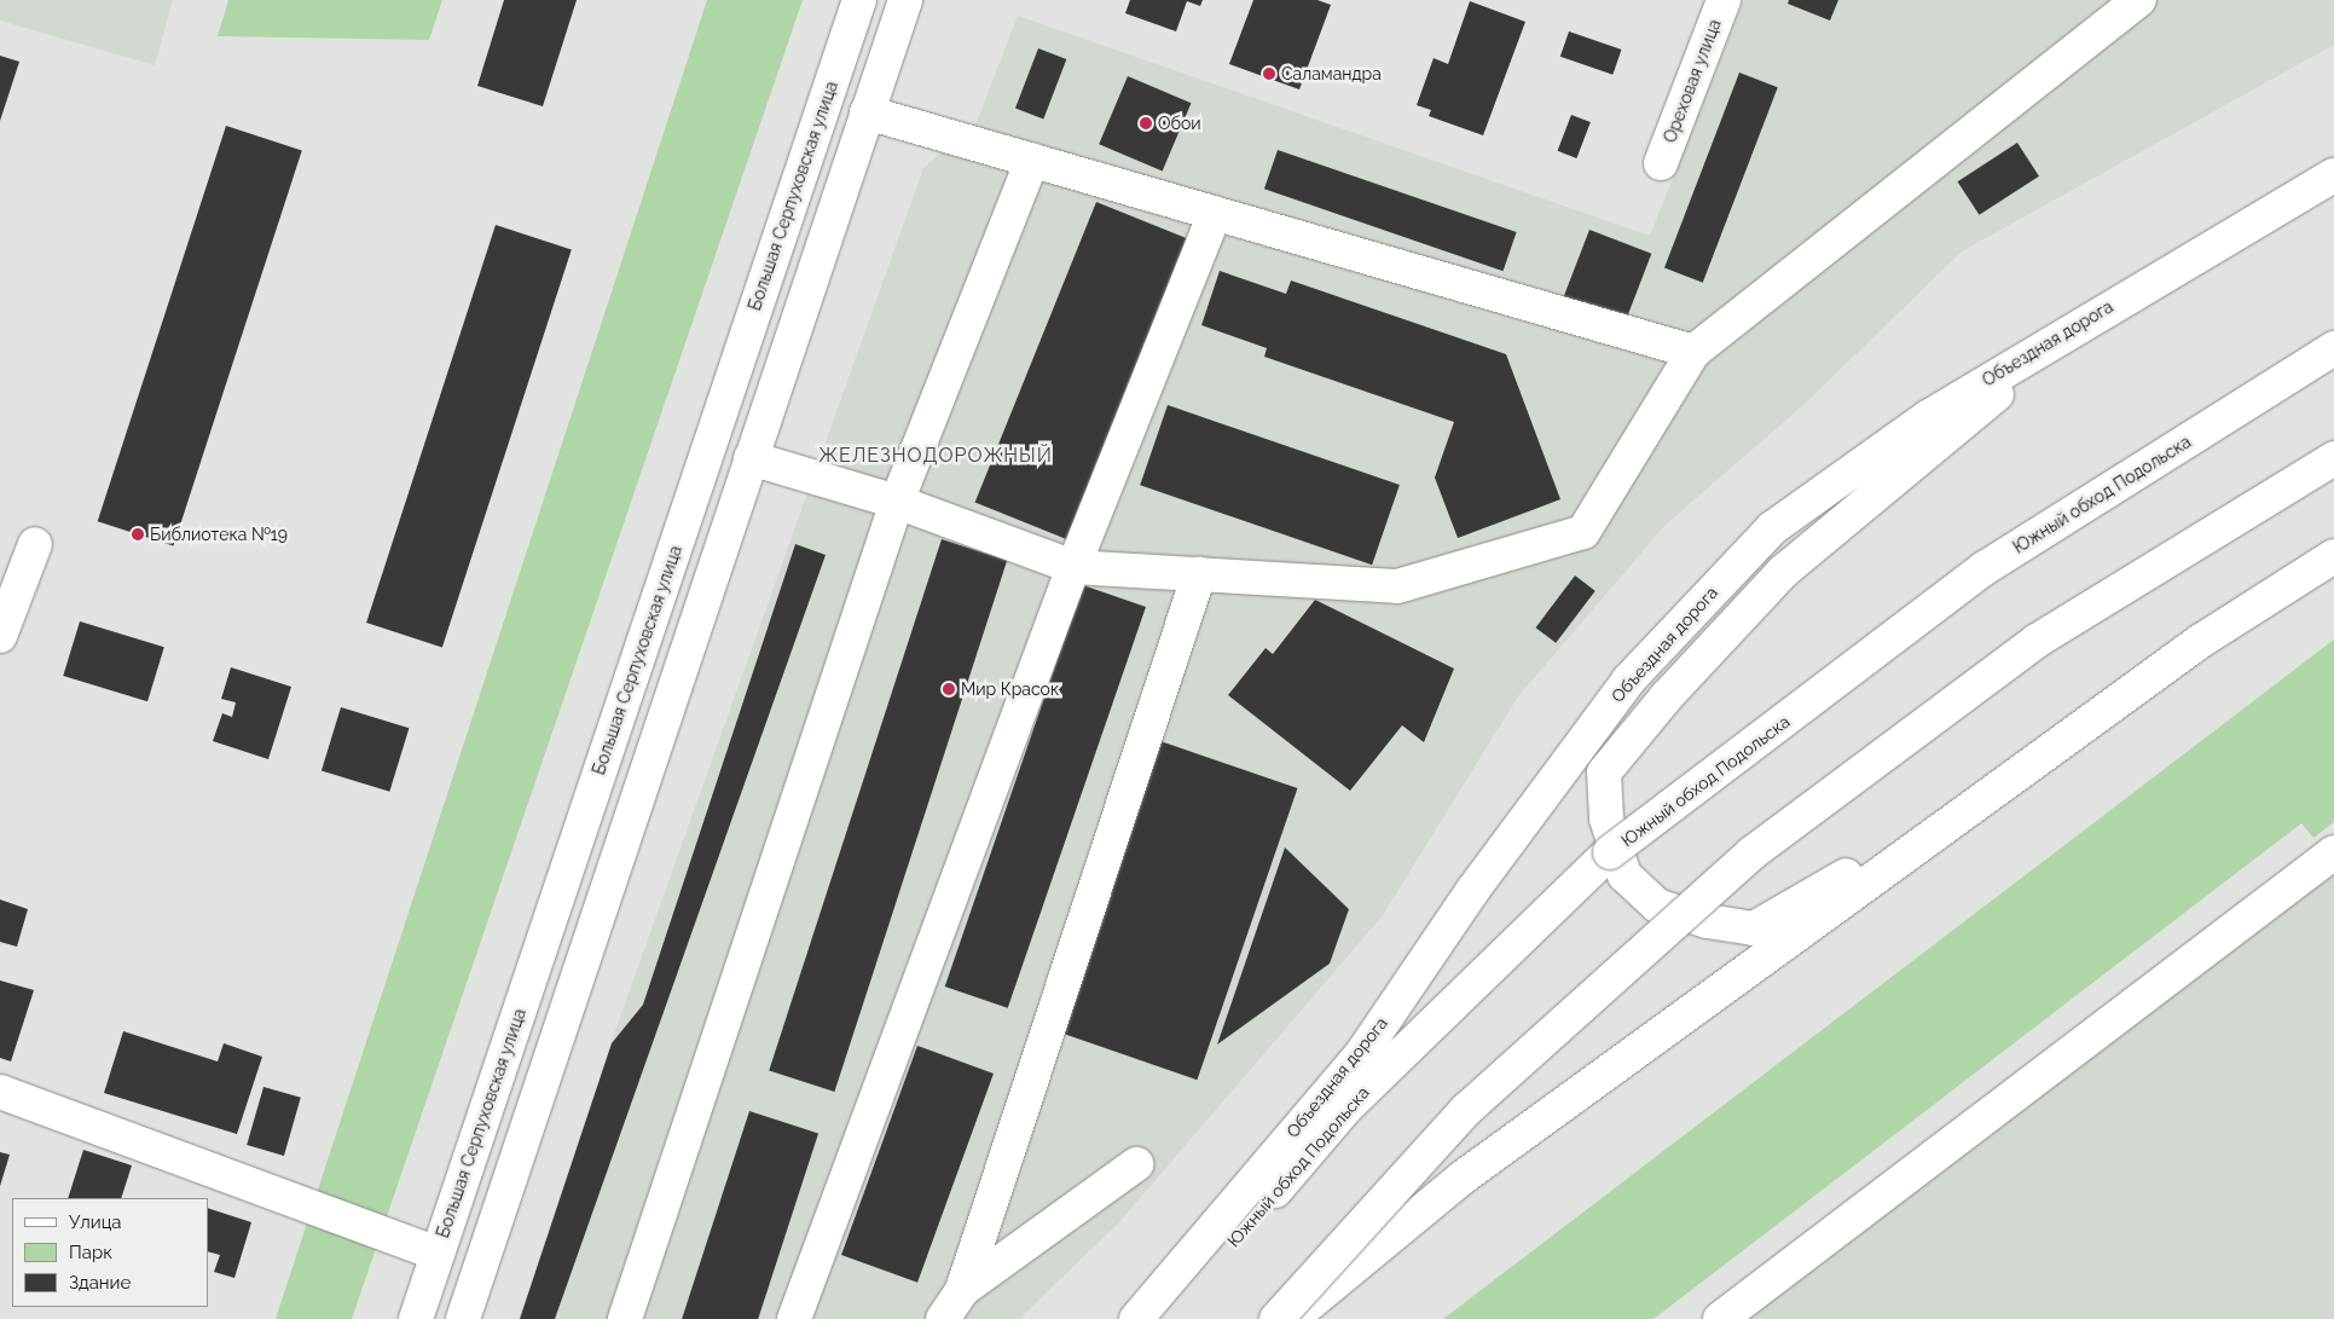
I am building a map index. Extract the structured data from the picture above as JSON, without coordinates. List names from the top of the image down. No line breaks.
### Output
{"streets":{"main road":["Ореховая улица","Большая Серпуховская улица","Объездная дорога","Южный обход Подольска"]},"districts":["ЖЕЛЕЗНОДОРОЖНЫЙ"],"places":["Саламандра","Обои","Библиотека №19","Мир Красок"],"legend":["Улица","Парк","Здание"]}
